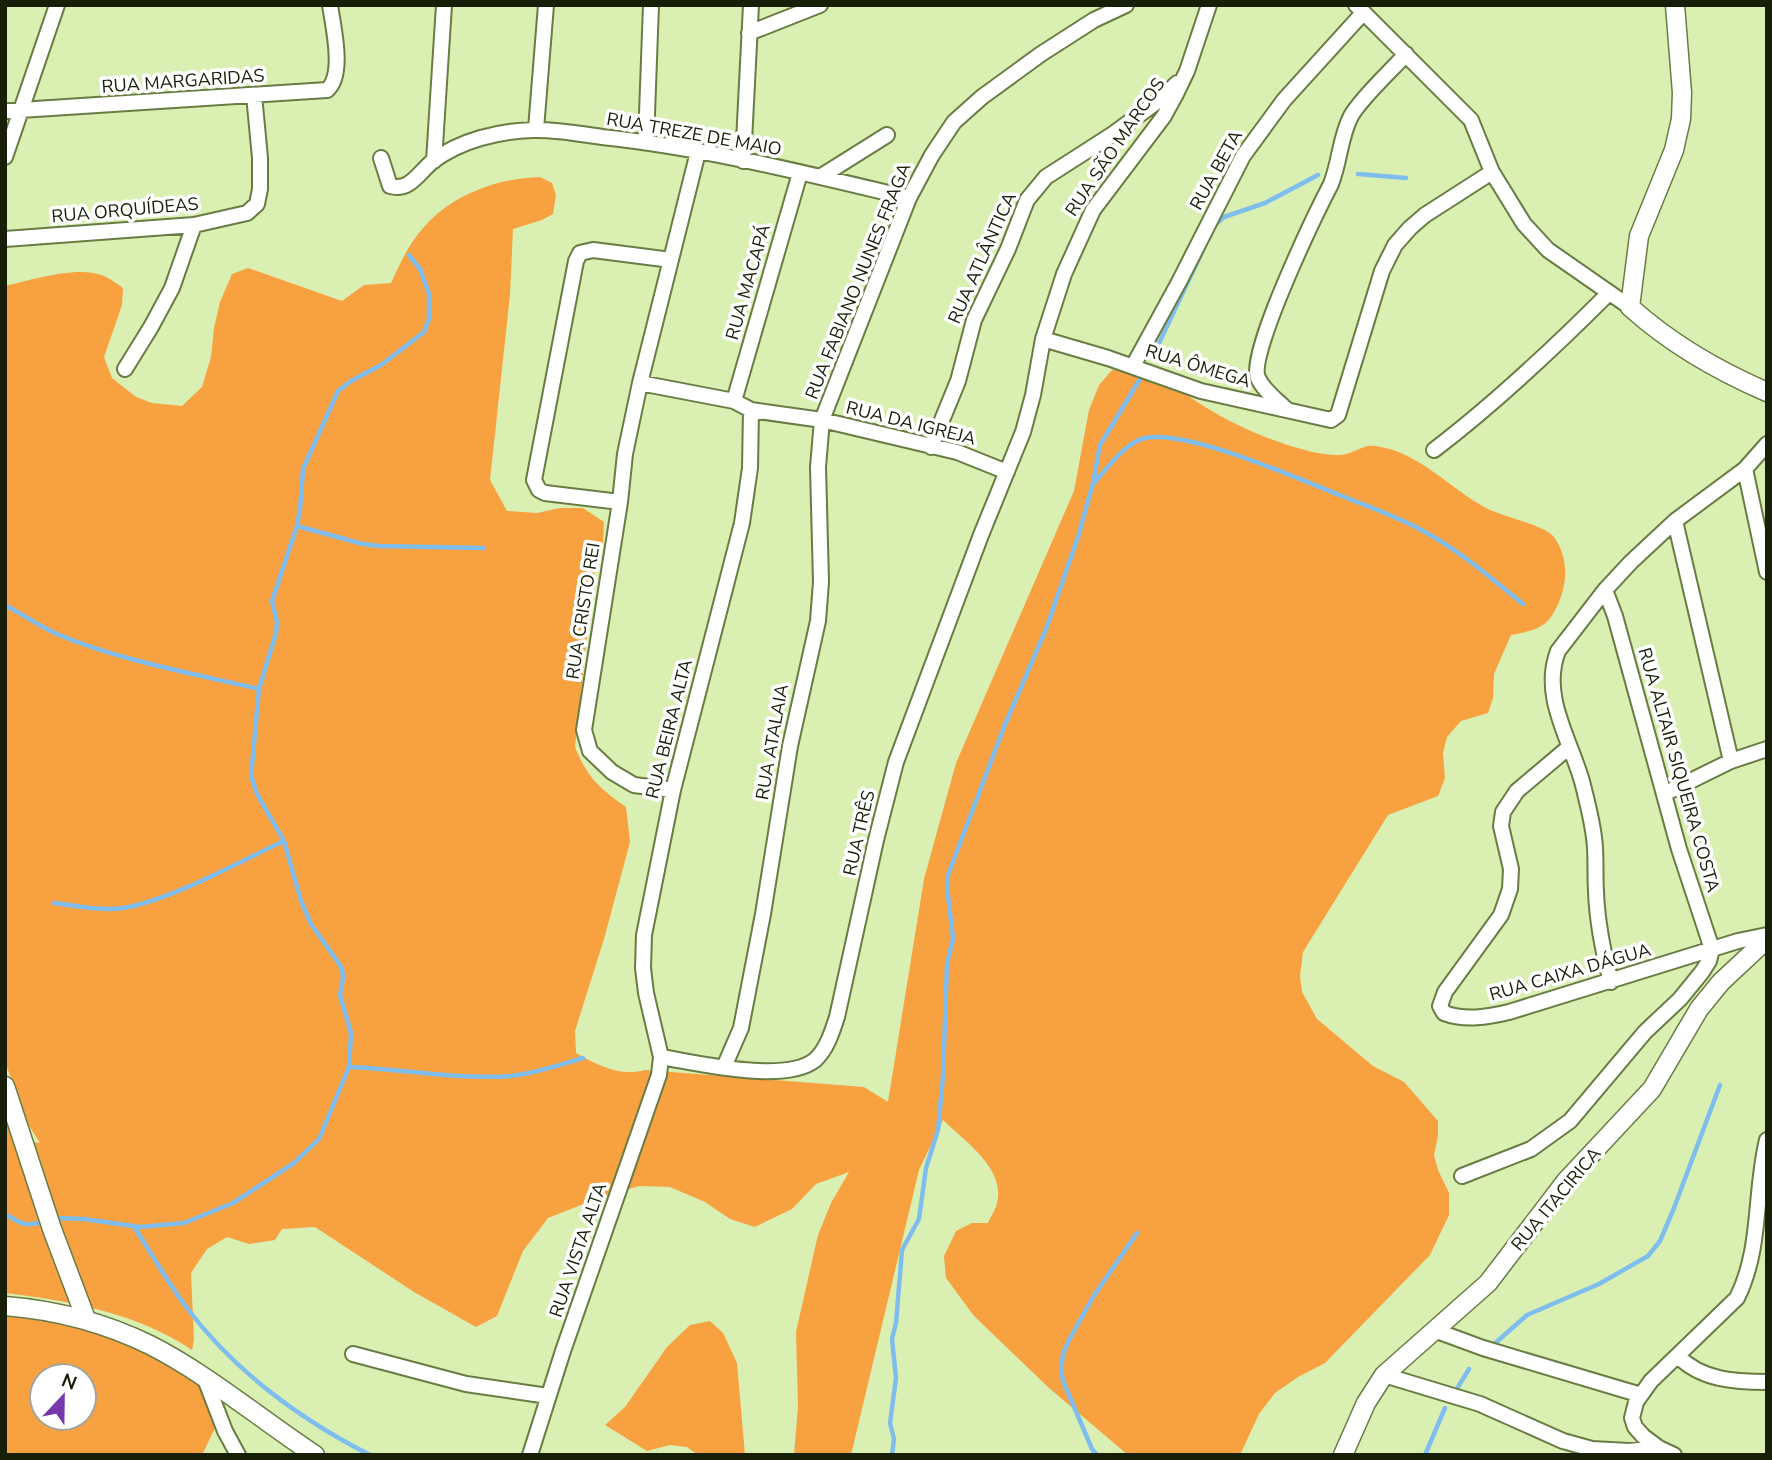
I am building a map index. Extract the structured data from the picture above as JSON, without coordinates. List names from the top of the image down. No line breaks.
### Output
{"streets":{"street":["RUA MARGARIDAS","RUA TREZE DE MAIO","RUA SÃO MARCOS","RUA BETA","RUA ORQUÍDEAS","RUA ATLÂNTICA","RUA FABIANO NUNES FRAGA","RUA MACAPÁ","RUA ÔMEGA","RUA DA IGREJA","RUA CRISTO REI","RUA BEIRA ALTA","RUA ATALAIA","RUA ALTAIR SIQUEIRA COSTA","RUA TRÊS","RUA CAIXA DÁGUA","RUA ITACIRICA","RUA VISTA ALTA"]},"crossings":[["RUA MARGARIDAS","RUA ORQUÍDEAS"],["RUA TREZE DE MAIO","RUA FABIANO NUNES FRAGA"],["RUA TREZE DE MAIO","RUA MACAPÁ"],["RUA TREZE DE MAIO","RUA CRISTO REI"],["RUA SÃO MARCOS","RUA ATLÂNTICA"],["RUA SÃO MARCOS","RUA ÔMEGA"],["RUA SÃO MARCOS","RUA DA IGREJA"],["RUA SÃO MARCOS","RUA TRÊS"],["RUA BETA","RUA ÔMEGA"],["RUA ATLÂNTICA","RUA DA IGREJA"],["RUA FABIANO NUNES FRAGA","RUA DA IGREJA"],["RUA FABIANO NUNES FRAGA","RUA ATALAIA"],["RUA MACAPÁ","RUA DA IGREJA"],["RUA DA IGREJA","RUA CRISTO REI"],["RUA DA IGREJA","RUA BEIRA ALTA"],["RUA DA IGREJA","RUA ATALAIA"],["RUA DA IGREJA","RUA TRÊS"],["RUA CRISTO REI","RUA BEIRA ALTA"],["RUA BEIRA ALTA","RUA TRÊS"],["RUA BEIRA ALTA","RUA VISTA ALTA"],["RUA ATALAIA","RUA TRÊS"],["RUA ALTAIR SIQUEIRA COSTA","RUA CAIXA DÁGUA"],["RUA TRÊS","RUA VISTA ALTA"],["RUA CAIXA DÁGUA","RUA ITACIRICA"]],"north":"top"}
